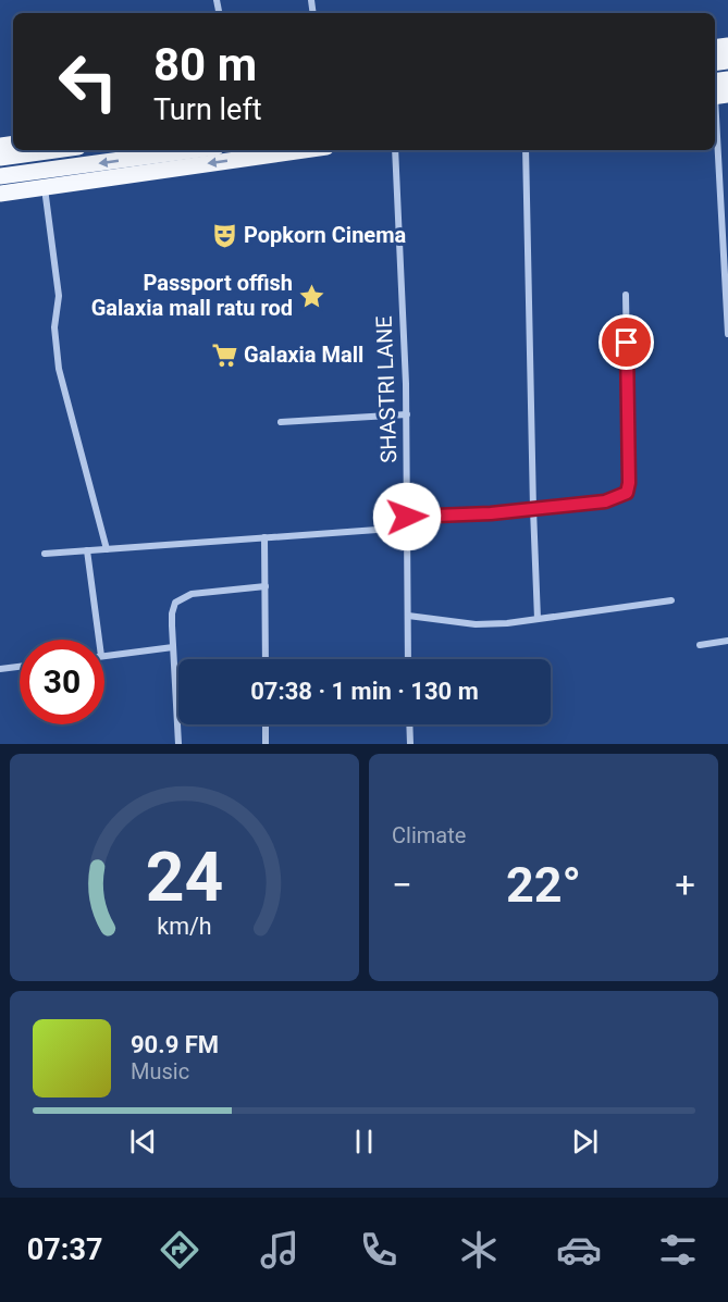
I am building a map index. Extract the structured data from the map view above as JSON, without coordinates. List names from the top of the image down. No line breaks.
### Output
{"streets":{"street":["SHASTRI LANE"]},"places":{"theatre":["Popkorn Cinema"],"place":["Passport offish Galaxia mall ratu rod"],"supermarket":["Galaxia Mall"]},"page":{"turn":["80 m","Turn left"],"limit":"30","trip":"07:38 · 1 min · 130 m","tile":"Climate","heat":["−","22°","+"],"song":["90.9 FM","Music"],"tabs":"07:37","gauge":["24","km/h"]}}
